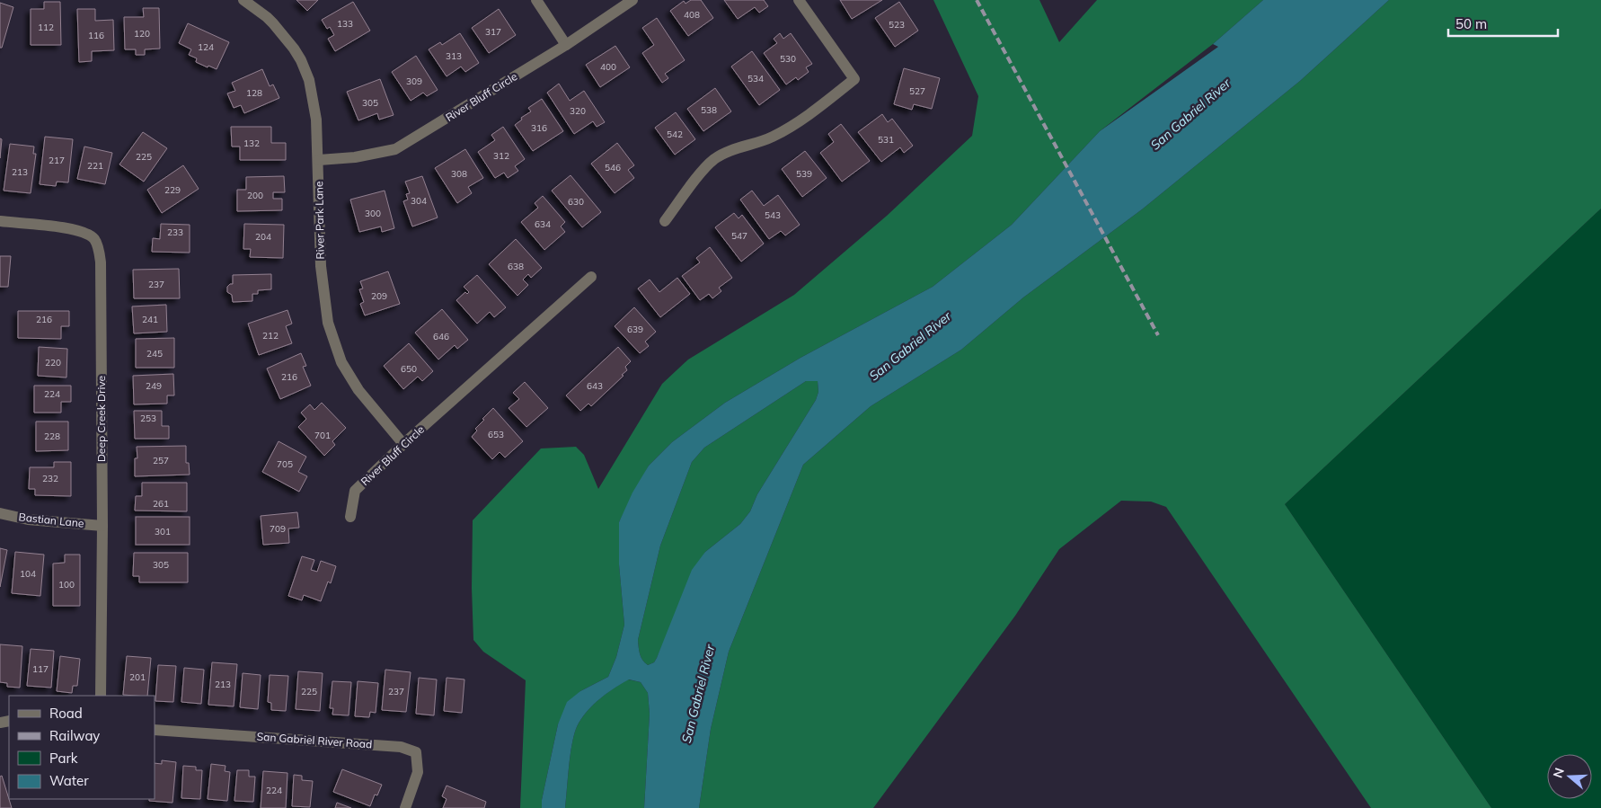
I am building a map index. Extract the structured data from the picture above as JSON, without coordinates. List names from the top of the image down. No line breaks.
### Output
{"streets":{"street":["River Bluff Circle","River Park Lane","Deep Creek Drive","Bastian Lane","San Gabriel River Road"]},"crossings":[["River Bluff Circle","River Park Lane"],["Deep Creek Drive","Bastian Lane"]],"water":["San Gabriel River"],"house_numbers":["408","133","523","112","317","120","116","124","313","530","400","534","309","527","128","305","538","320","316","542","531","132","312","225","217","221","546","213","308","539","229","200","304","630","300","543","634","233","547","204","638","237","209","216","241","639","212","646","245","220","650","216","249","643","224","253","653","701","228","257","705","232","261","709","301","305","104","100","117","201","213","225","237","224"],"legend":["Road","Railway","Park","Water"],"scale_bar":"50 m","north":"left"}
